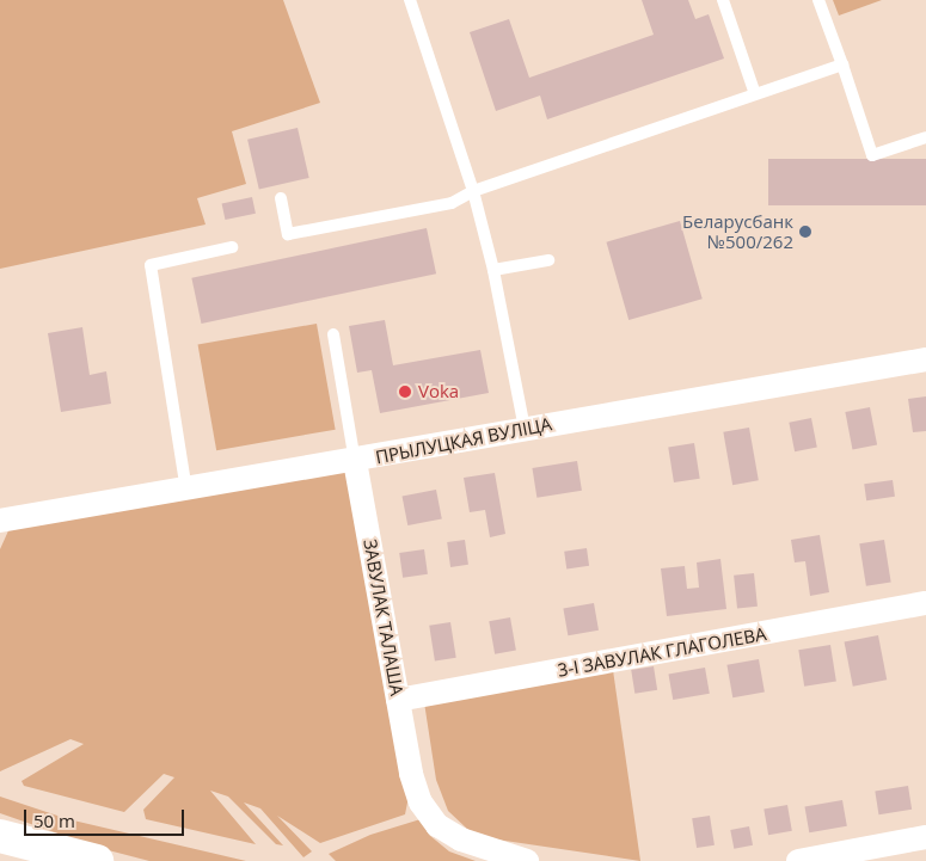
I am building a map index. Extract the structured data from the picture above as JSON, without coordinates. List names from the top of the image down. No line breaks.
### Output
{"streets":{"street":["ПРЫЛУЦКАЯ ВУЛІЦА","ЗАВУЛАК ТАЛАША","3-І ЗАВУЛАК ГЛАГОЛЕВА"]},"crossings":[["ПРЫЛУЦКАЯ ВУЛІЦА","ЗАВУЛАК ТАЛАША"],["ЗАВУЛАК ТАЛАША","3-І ЗАВУЛАК ГЛАГОЛЕВА"]],"places":["Беларусбанк №500/262","Voka"],"scale_bar":"50 m"}
